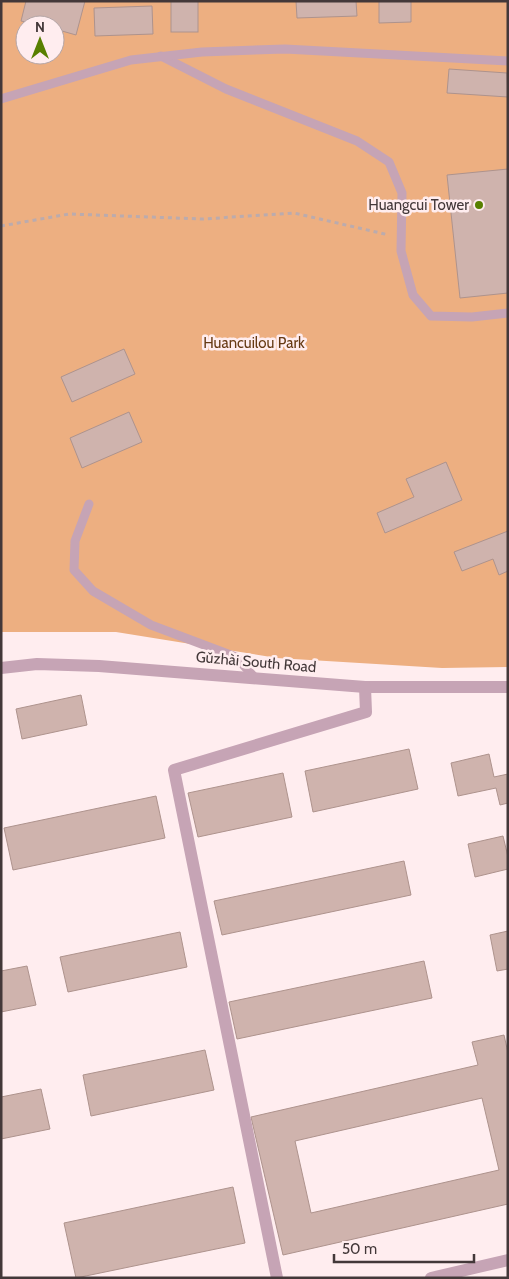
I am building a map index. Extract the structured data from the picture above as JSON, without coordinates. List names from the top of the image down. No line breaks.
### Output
{"streets":{"street":["Gǔzhài South Road"]},"parks":["Huancuilou Park"],"places":["Huangcui Tower"],"scale_bar":"50 m","north":"top"}
